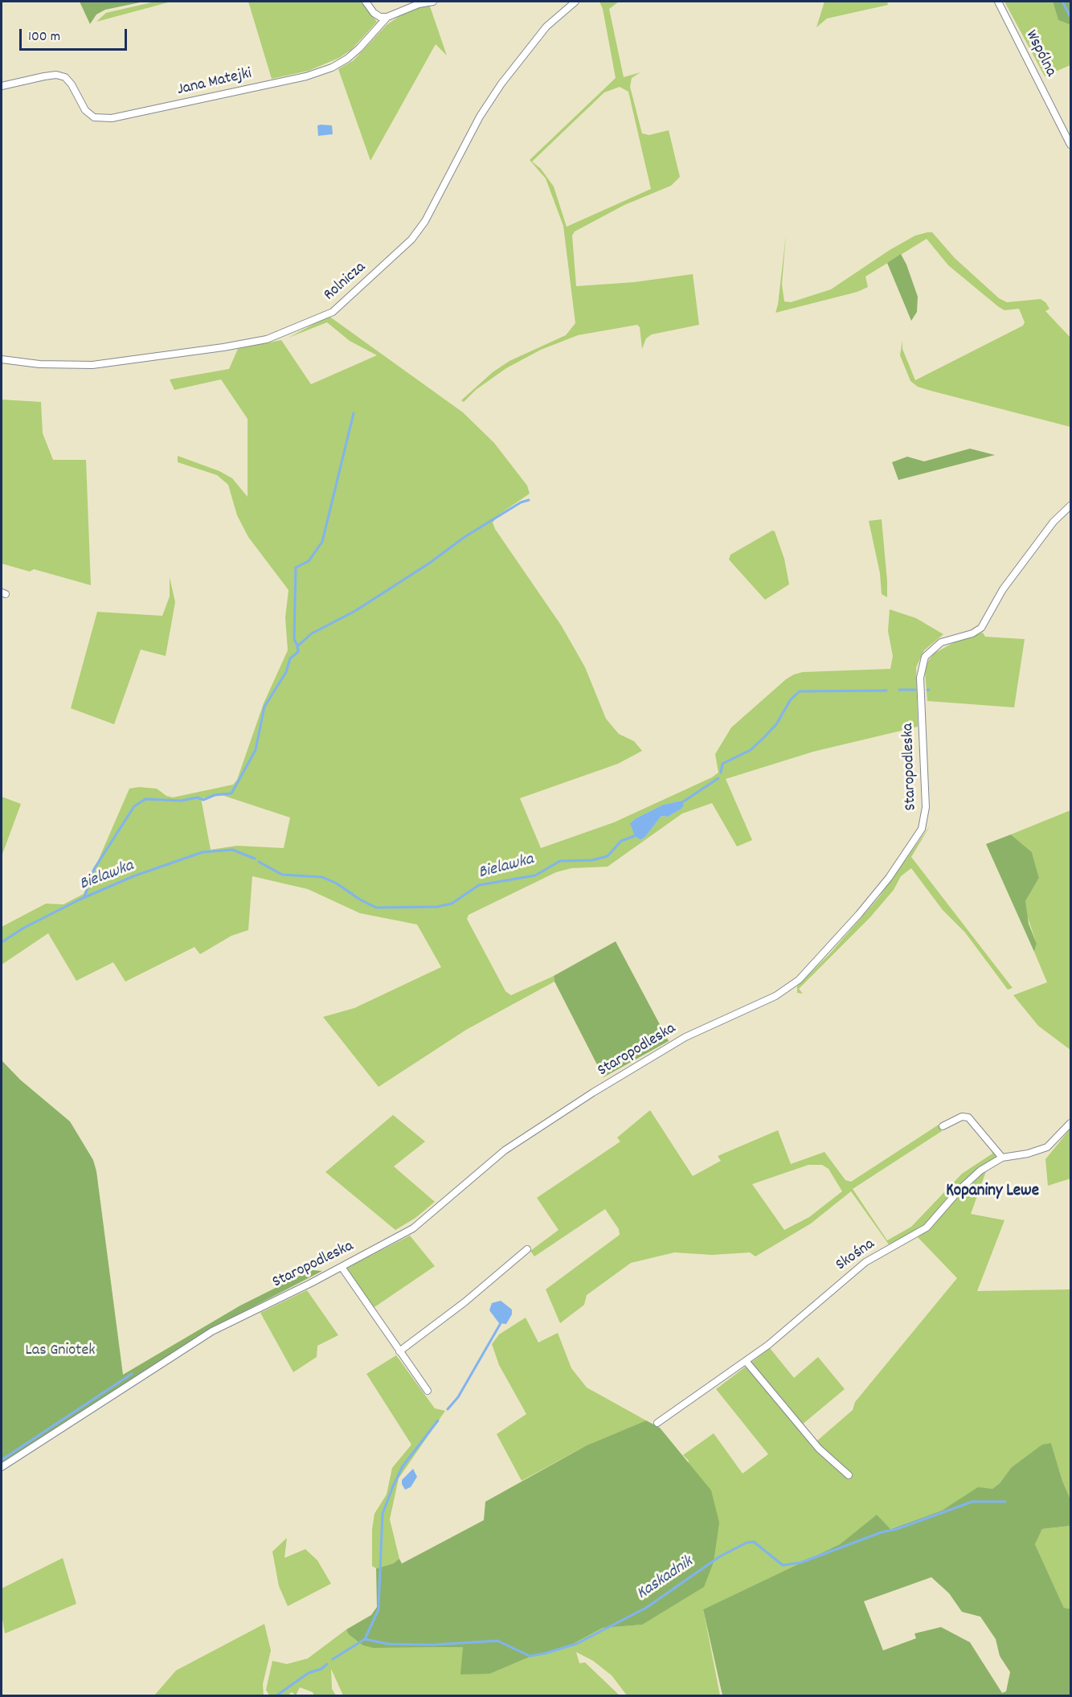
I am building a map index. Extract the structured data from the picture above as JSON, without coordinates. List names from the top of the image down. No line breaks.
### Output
{"streets":{"street":["Wspólna","Jana Matejki","Rolnicza","Staropodleska","Skośna"]},"districts":["Kopaniny Lewe"],"water":["Bielawka","Kaskadnik"],"parks":["Las Gniotek"],"scale_bar":"100 m"}
